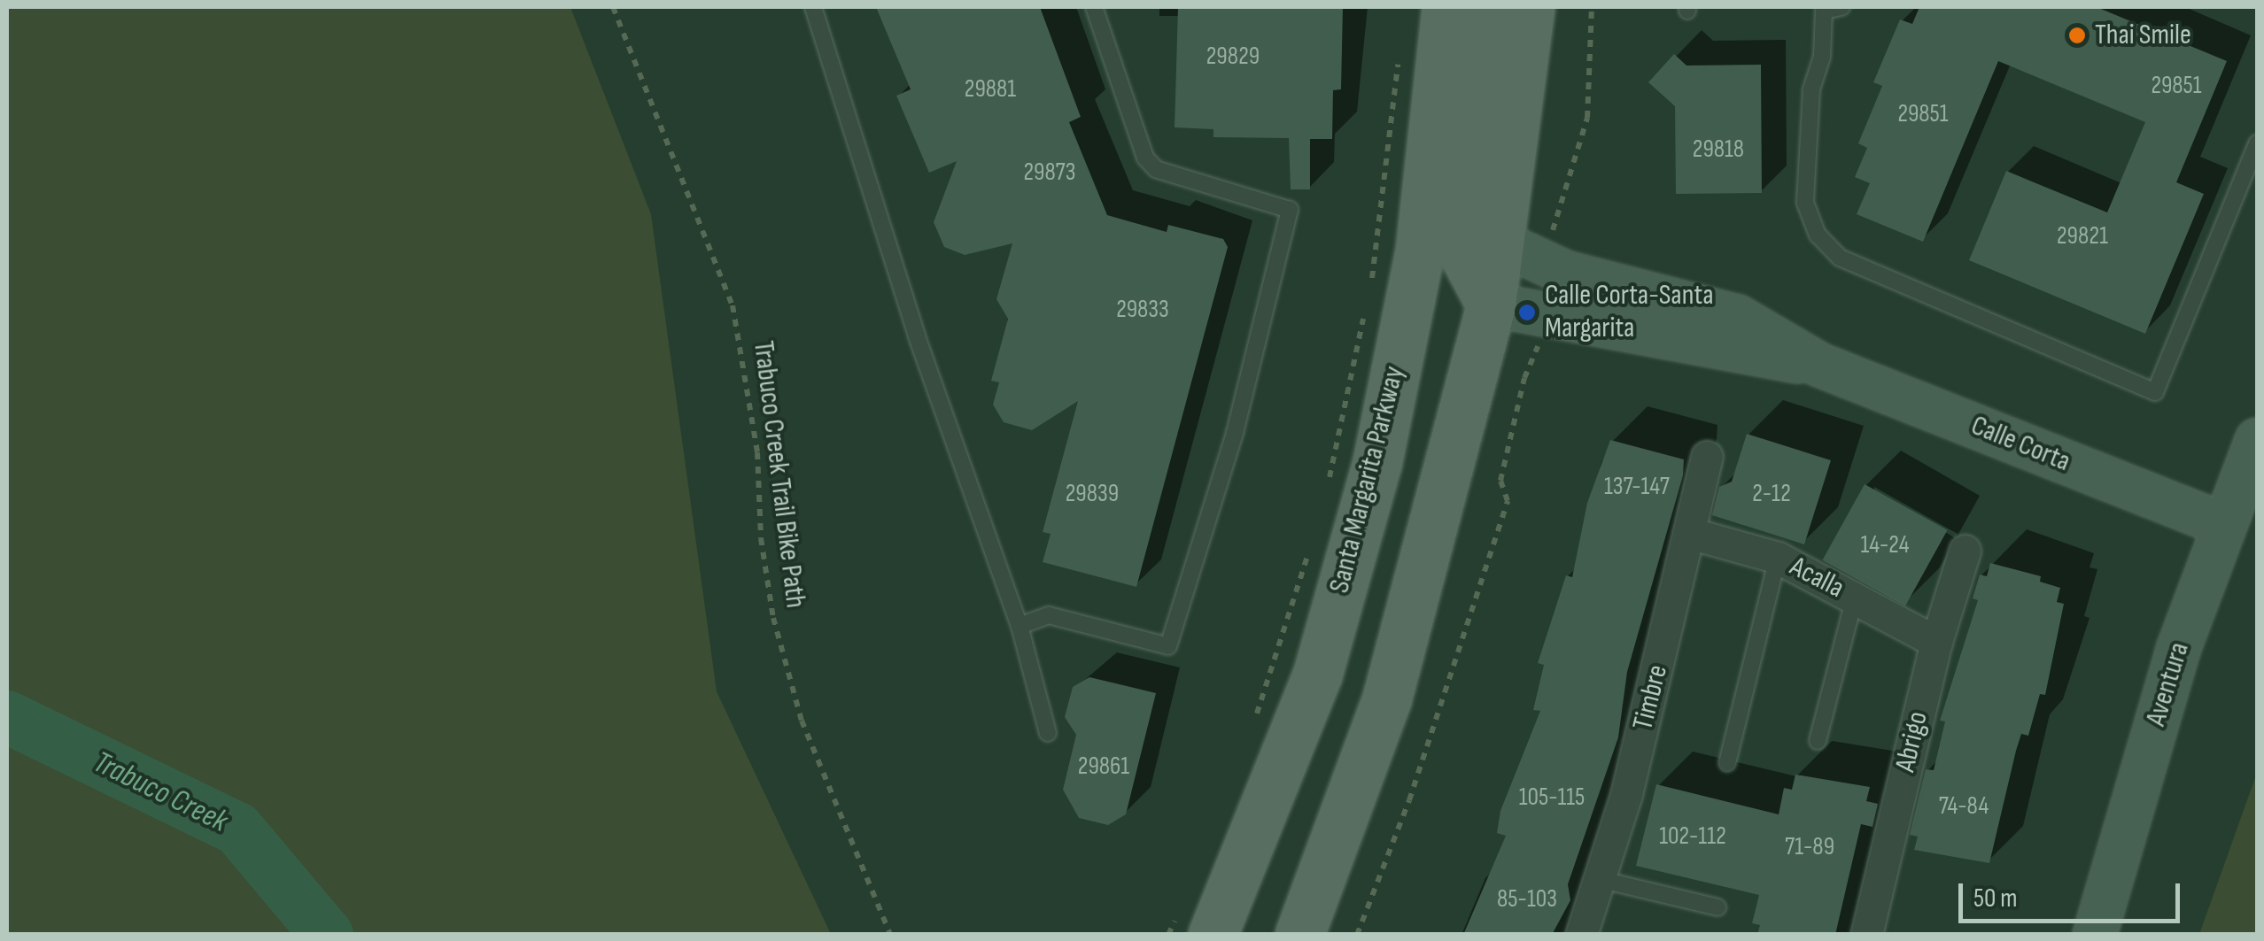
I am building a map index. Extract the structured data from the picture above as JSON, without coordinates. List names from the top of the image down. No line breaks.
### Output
{"streets":{"main road":["Santa Margarita Parkway"],"street":["Calle Corta","Acalla","Aventura","Timbre","Abrigo"],"path":["Trabuco Creek Trail Bike Path"]},"crossings":[["Calle Corta","Aventura"],["Acalla","Timbre"],["Acalla","Abrigo"]],"water":["Trabuco Creek"],"places":["Thai Smile","Calle Corta-Santa Margarita"],"house_numbers":["29829","29851","29881","29851","29818","29873","29821","29833","137-147","29839","2-12","14-24","29861","105-115","74-84","102-112","71-89","85-103"],"scale_bar":"50 m"}
